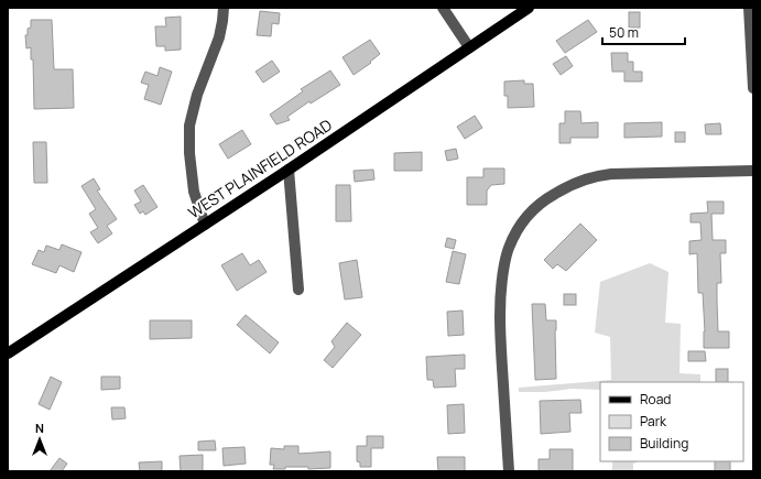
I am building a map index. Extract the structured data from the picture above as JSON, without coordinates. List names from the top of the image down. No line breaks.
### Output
{"streets":{"main road":["WEST PLAINFIELD ROAD"]},"legend":["Road","Park","Building"],"scale_bar":"50 m","north":"top"}
